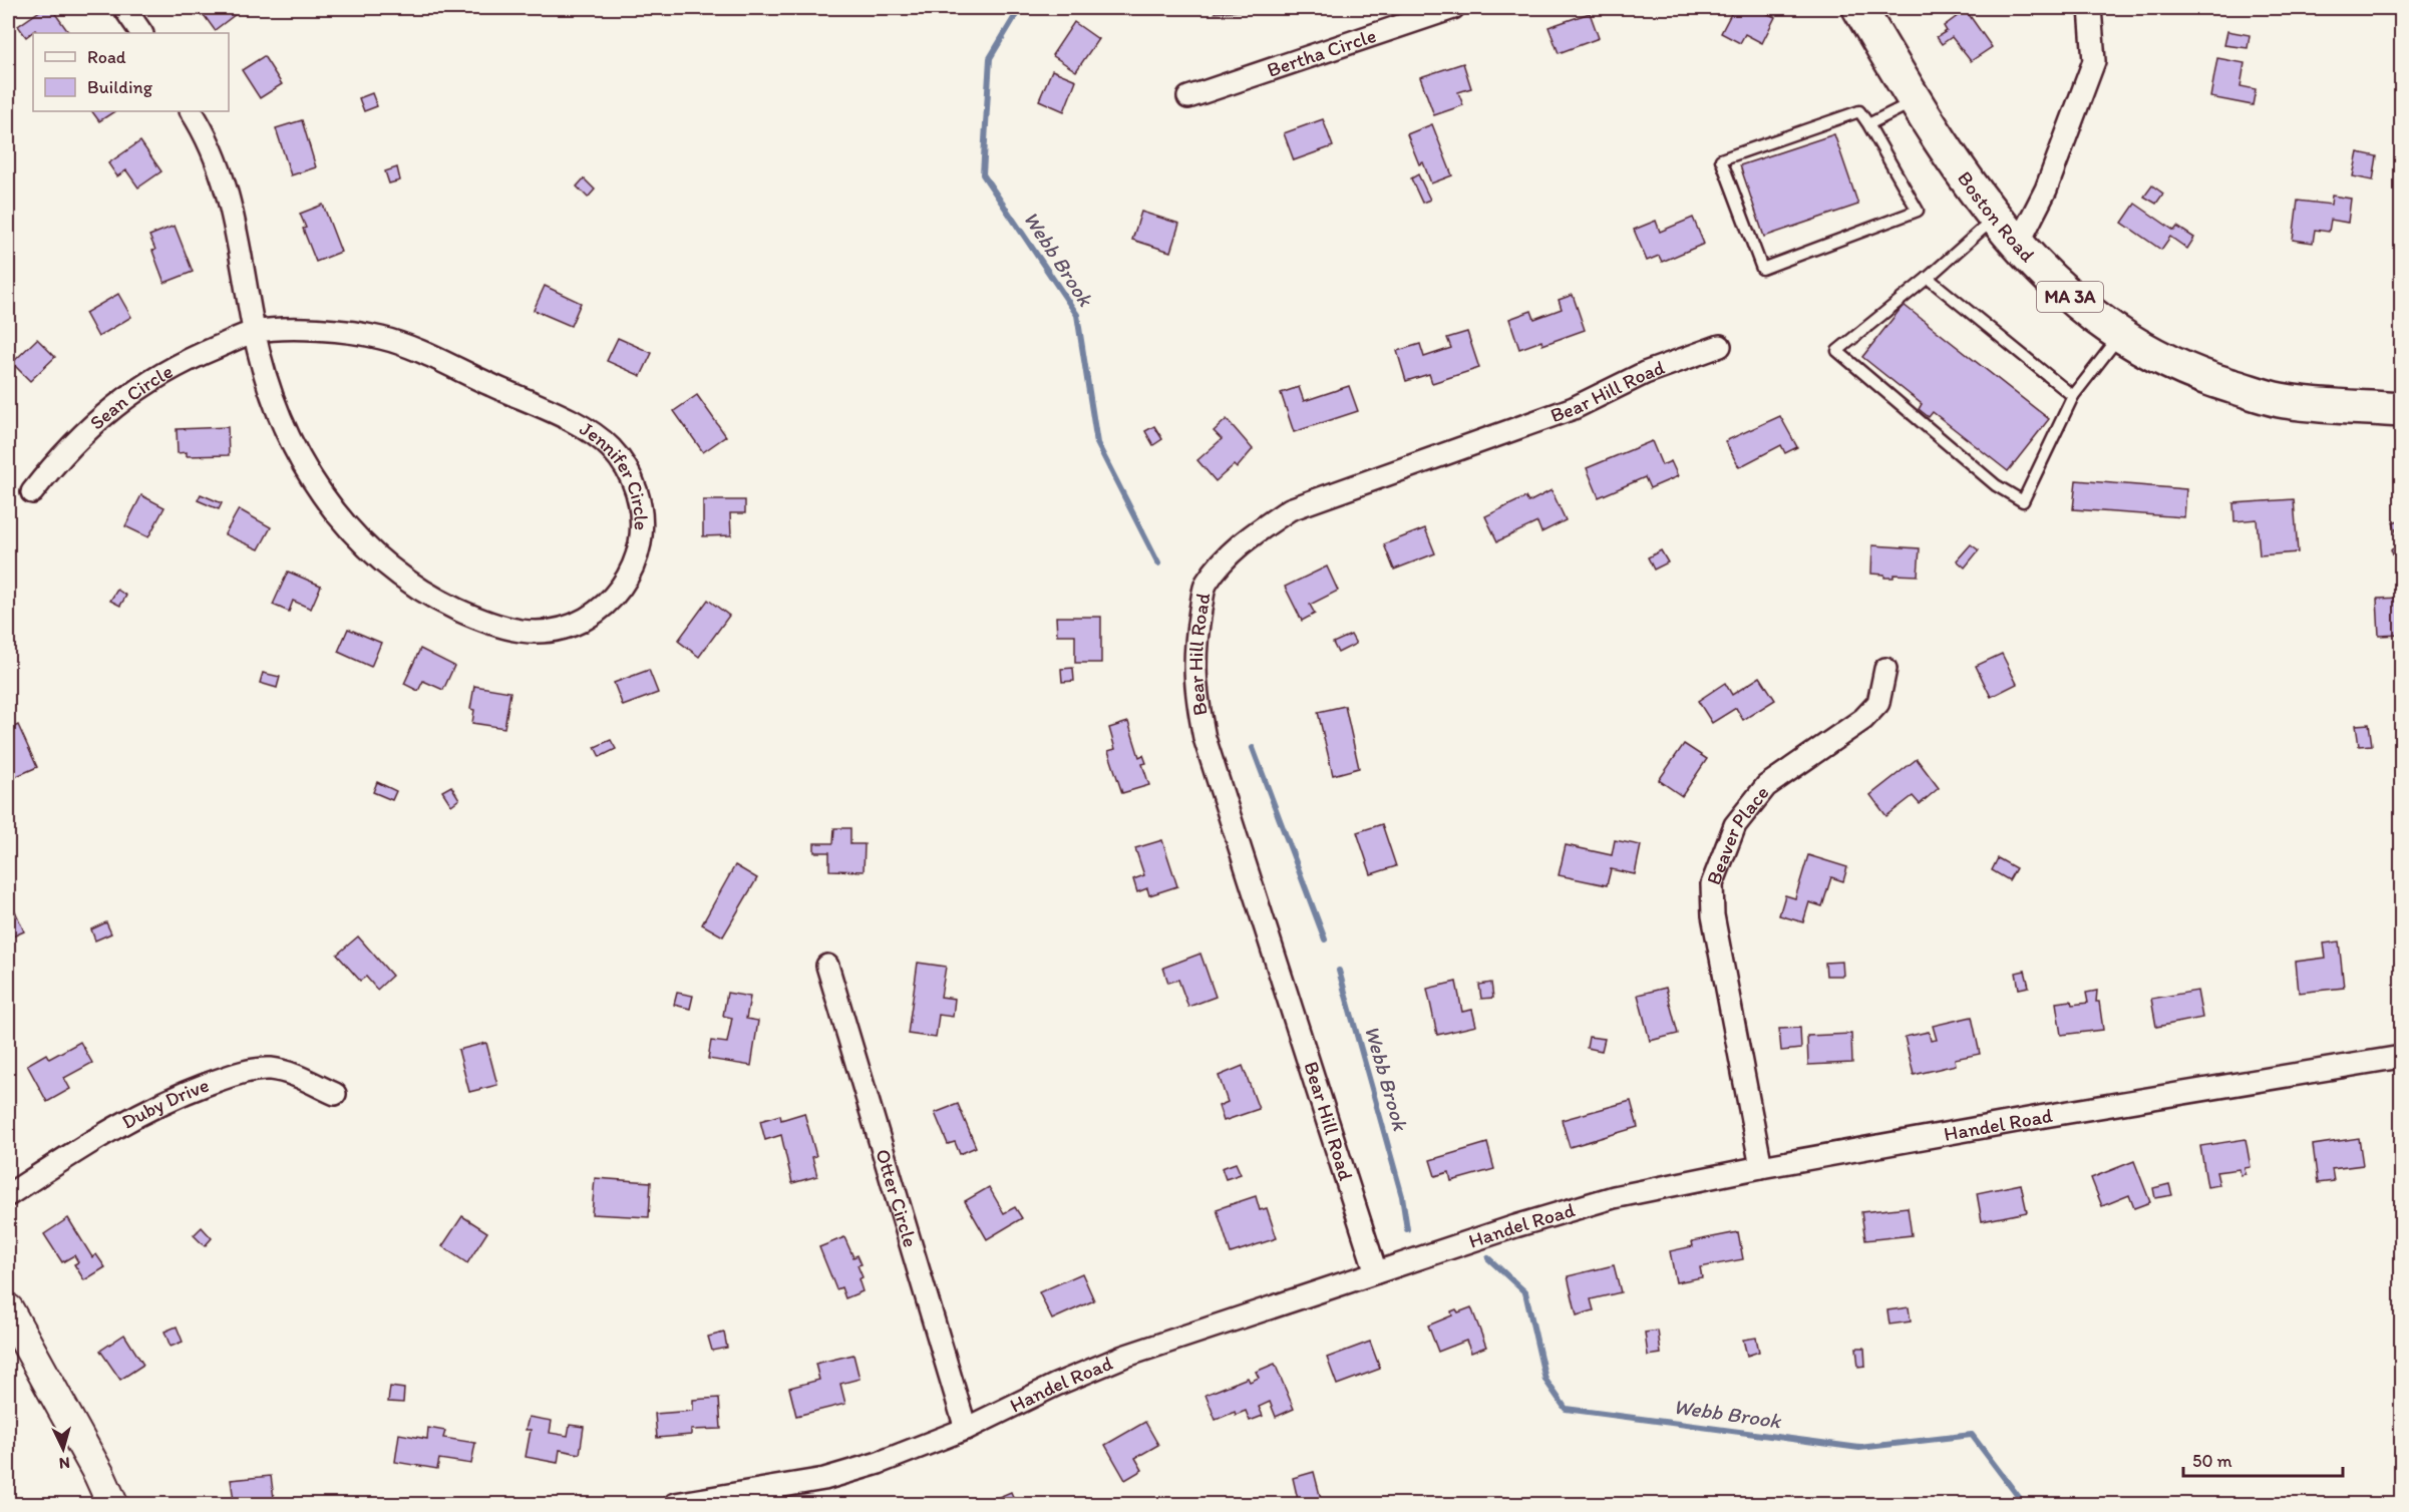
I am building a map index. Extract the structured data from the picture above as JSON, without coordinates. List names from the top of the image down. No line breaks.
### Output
{"streets":{"main road":["Boston Road","MA 3A"],"street":["Bertha Circle","Bear Hill Road","Sean Circle","Jennifer Circle","Beaver Place","Duby Drive","Handel Road","Otter Circle"]},"crossings":[["Bear Hill Road","Handel Road"],["Sean Circle","Jennifer Circle"],["Beaver Place","Handel Road"],["Handel Road","Otter Circle"]],"water":["Webb Brook"],"legend":["Road","Building"],"scale_bar":"50 m","north":"bottom"}
